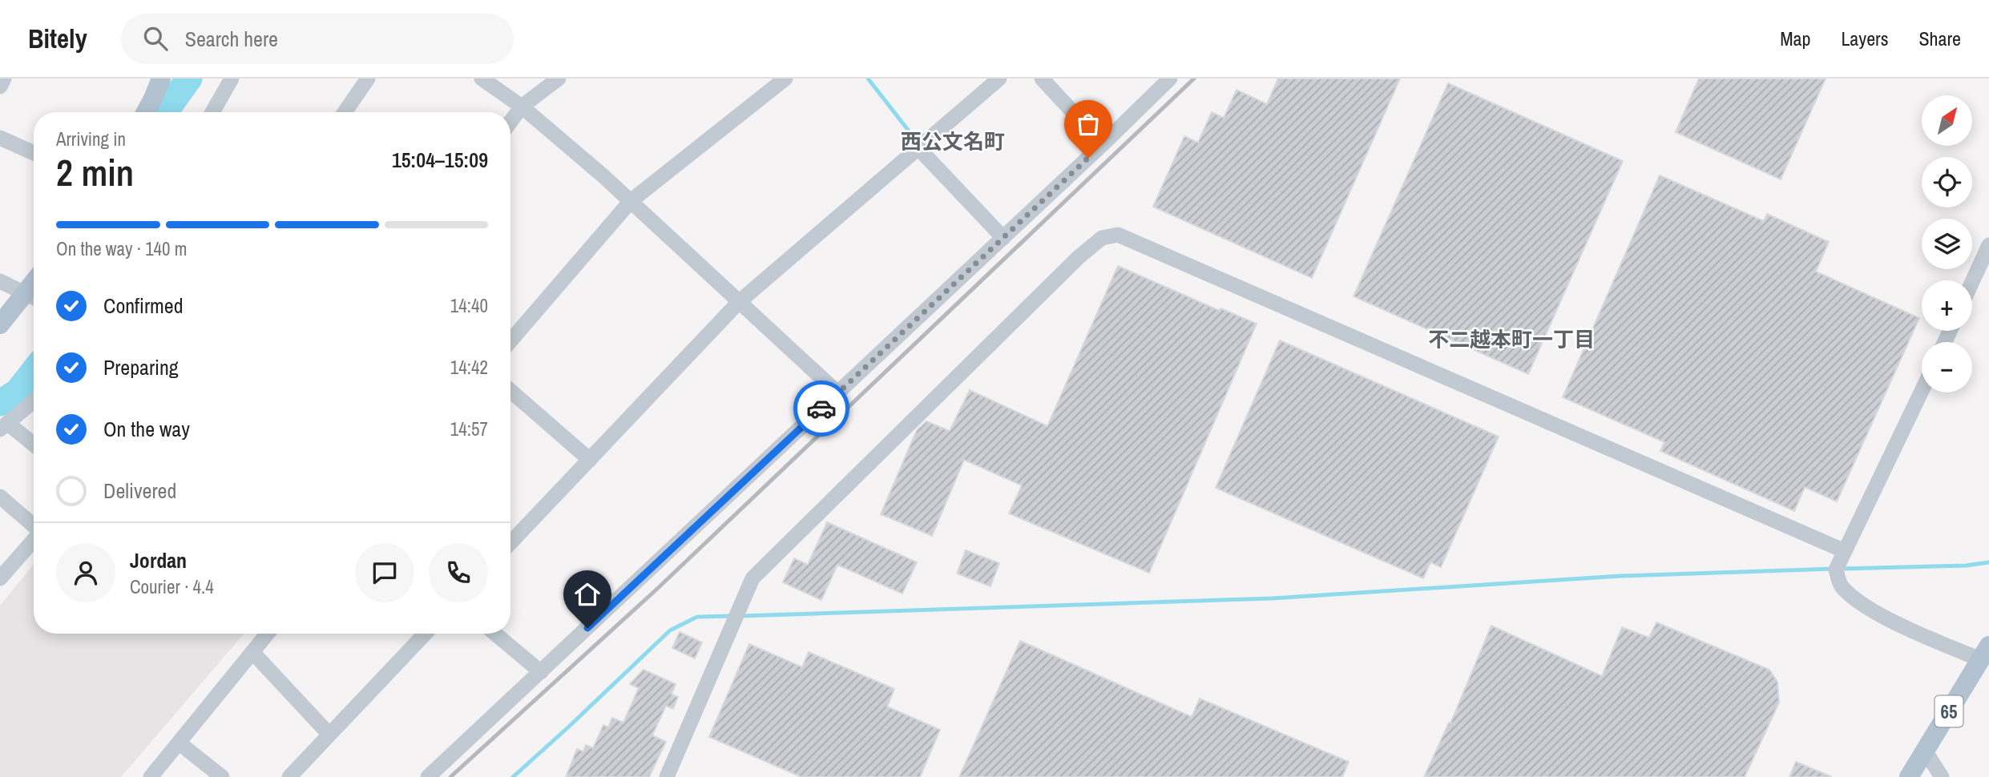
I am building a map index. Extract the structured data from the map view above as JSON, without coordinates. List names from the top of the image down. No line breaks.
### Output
{"streets":{"main road":["65"]},"districts":["西公文名町","不二越本町一丁目"],"north":"top right","page":{"header":"Bitely","search":"Search here","nav":["Map","Layers","Share"],"map_buttons":["+","−"],"heading":["2 min","Arriving in","15:04–15:09"],"panel":["Jordan","Courier · 4.4"],"bar":"On the way · 140 m","list":[["Confirmed","14:40"],["Preparing","14:42"],["On the way","14:57"],"Delivered"]}}
